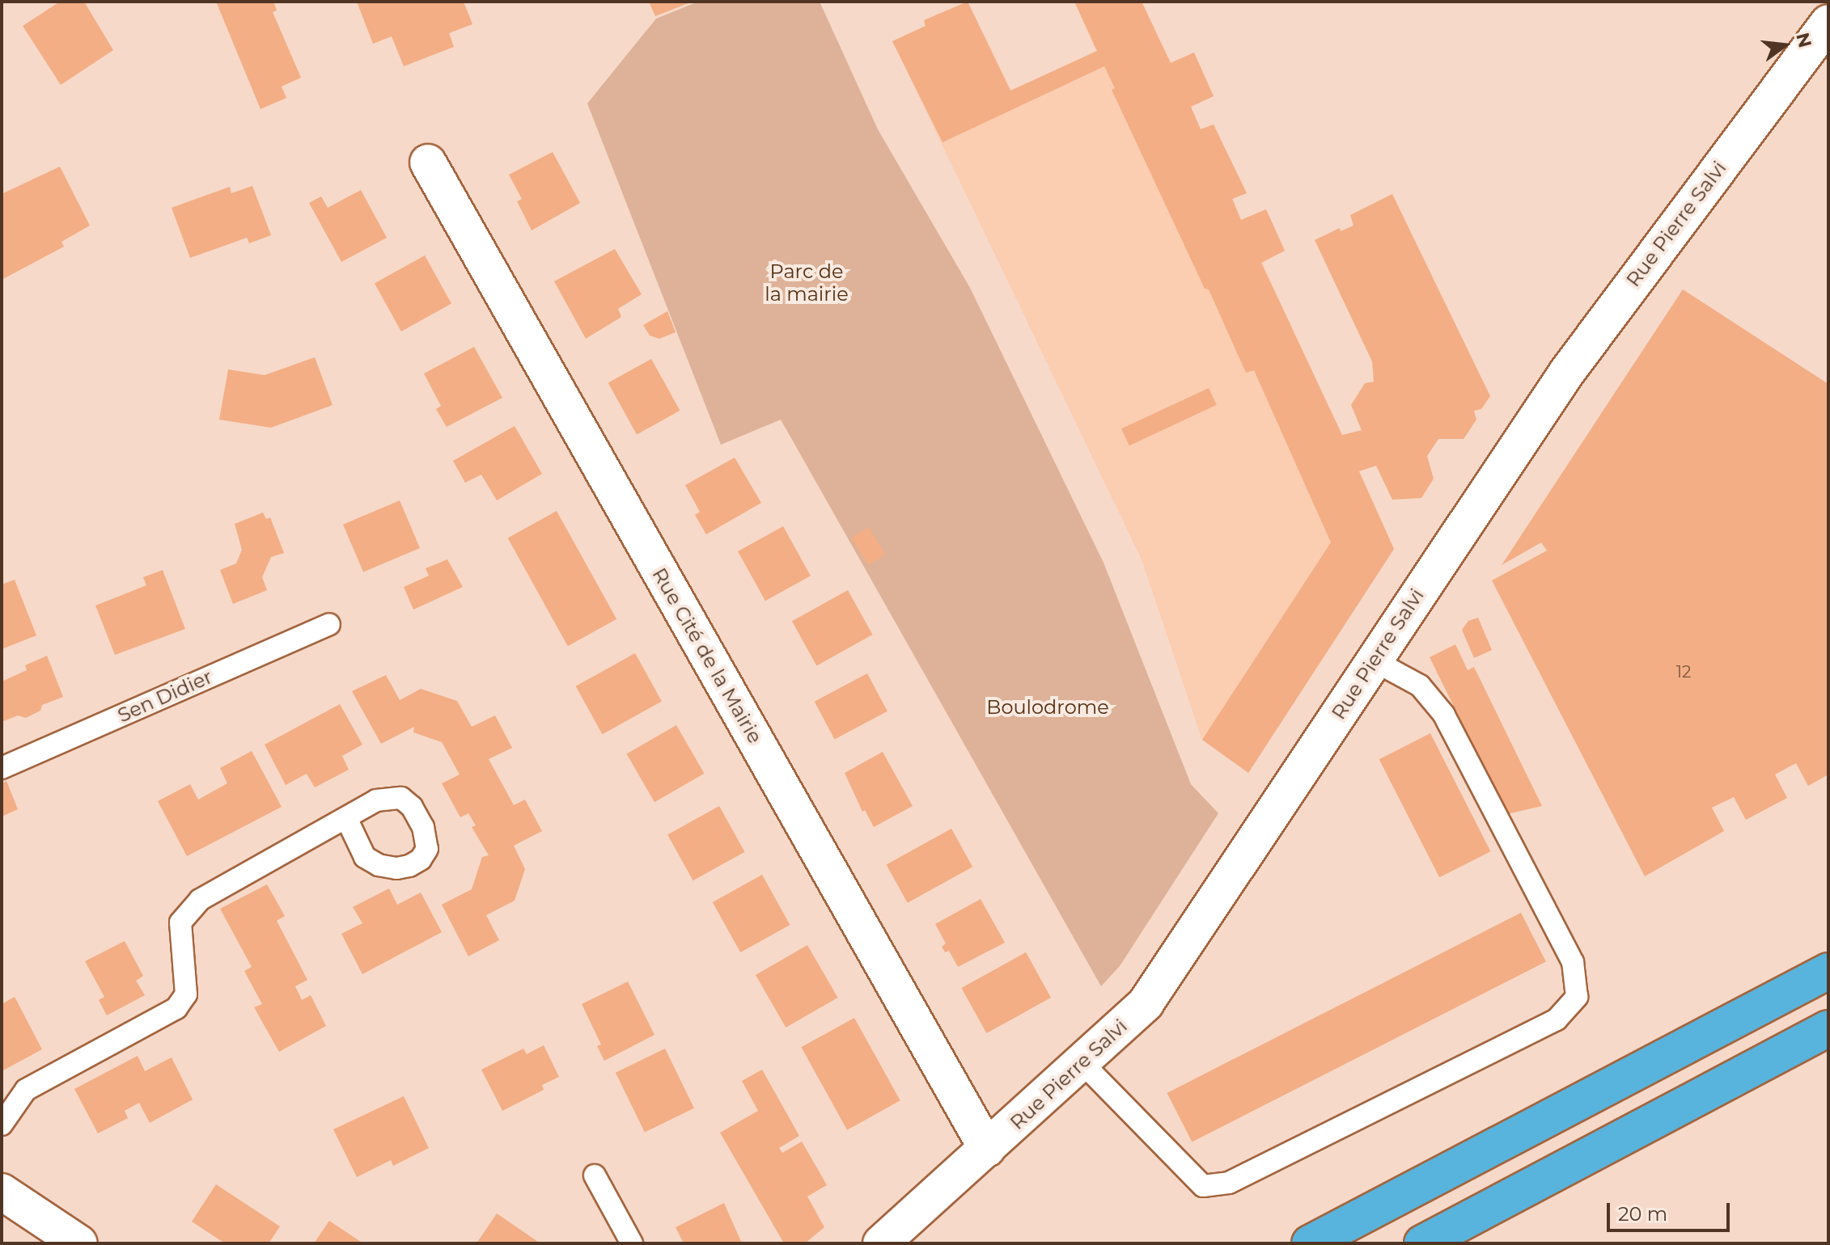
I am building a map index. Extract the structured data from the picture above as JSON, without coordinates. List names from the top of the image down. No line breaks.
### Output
{"streets":{"street":["Rue Pierre Salvi","Rue Cité de la Mairie"],"lane":["Sen Didier"]},"crossings":[["Rue Pierre Salvi","Rue Cité de la Mairie"]],"parks":["Parc de la mairie","Boulodrome"],"house_numbers":["12"],"scale_bar":"20 m","north":"right"}
